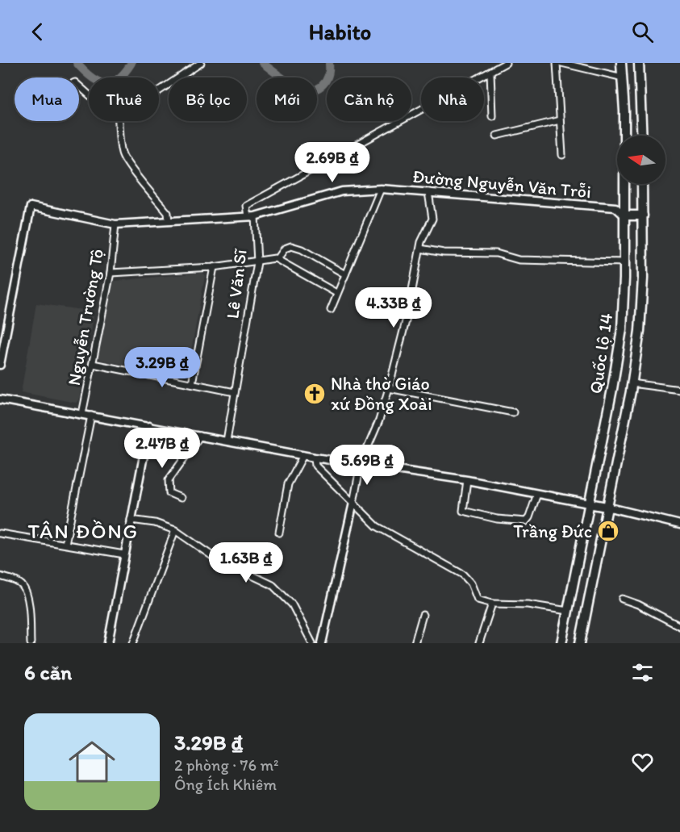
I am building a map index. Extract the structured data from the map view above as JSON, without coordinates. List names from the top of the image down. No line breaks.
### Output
{"streets":{"highway":["Quốc lộ 14"],"street":["Đường Nguyễn Văn Trỗi","Lê Văn Sĩ","Nguyễn Trường Tộ"]},"crossings":[["Đường Nguyễn Văn Trỗi","Lê Văn Sĩ"],["Đường Nguyễn Văn Trỗi","Nguyễn Trường Tộ"],["Đường Nguyễn Văn Trỗi","Quốc lộ 14"]],"districts":["TÂN ĐỒNG"],"places":{"church":["Nhà thờ Giáo xứ Đồng Xoài"],"shop":["Trầng Đức"]},"north":"left","page":{"header":"Habito","chip":["Mua","Thuê","Bộ lọc","Mới","Căn hộ","Nhà"],"price":["2.69B ₫","4.33B ₫","3.29B ₫","2.47B ₫","5.69B ₫","1.63B ₫"],"heading":"6 căn","list":[{"name":"3.29B ₫","note":"2 phòng · 76 m² · Ông Ích Khiêm"}]}}
